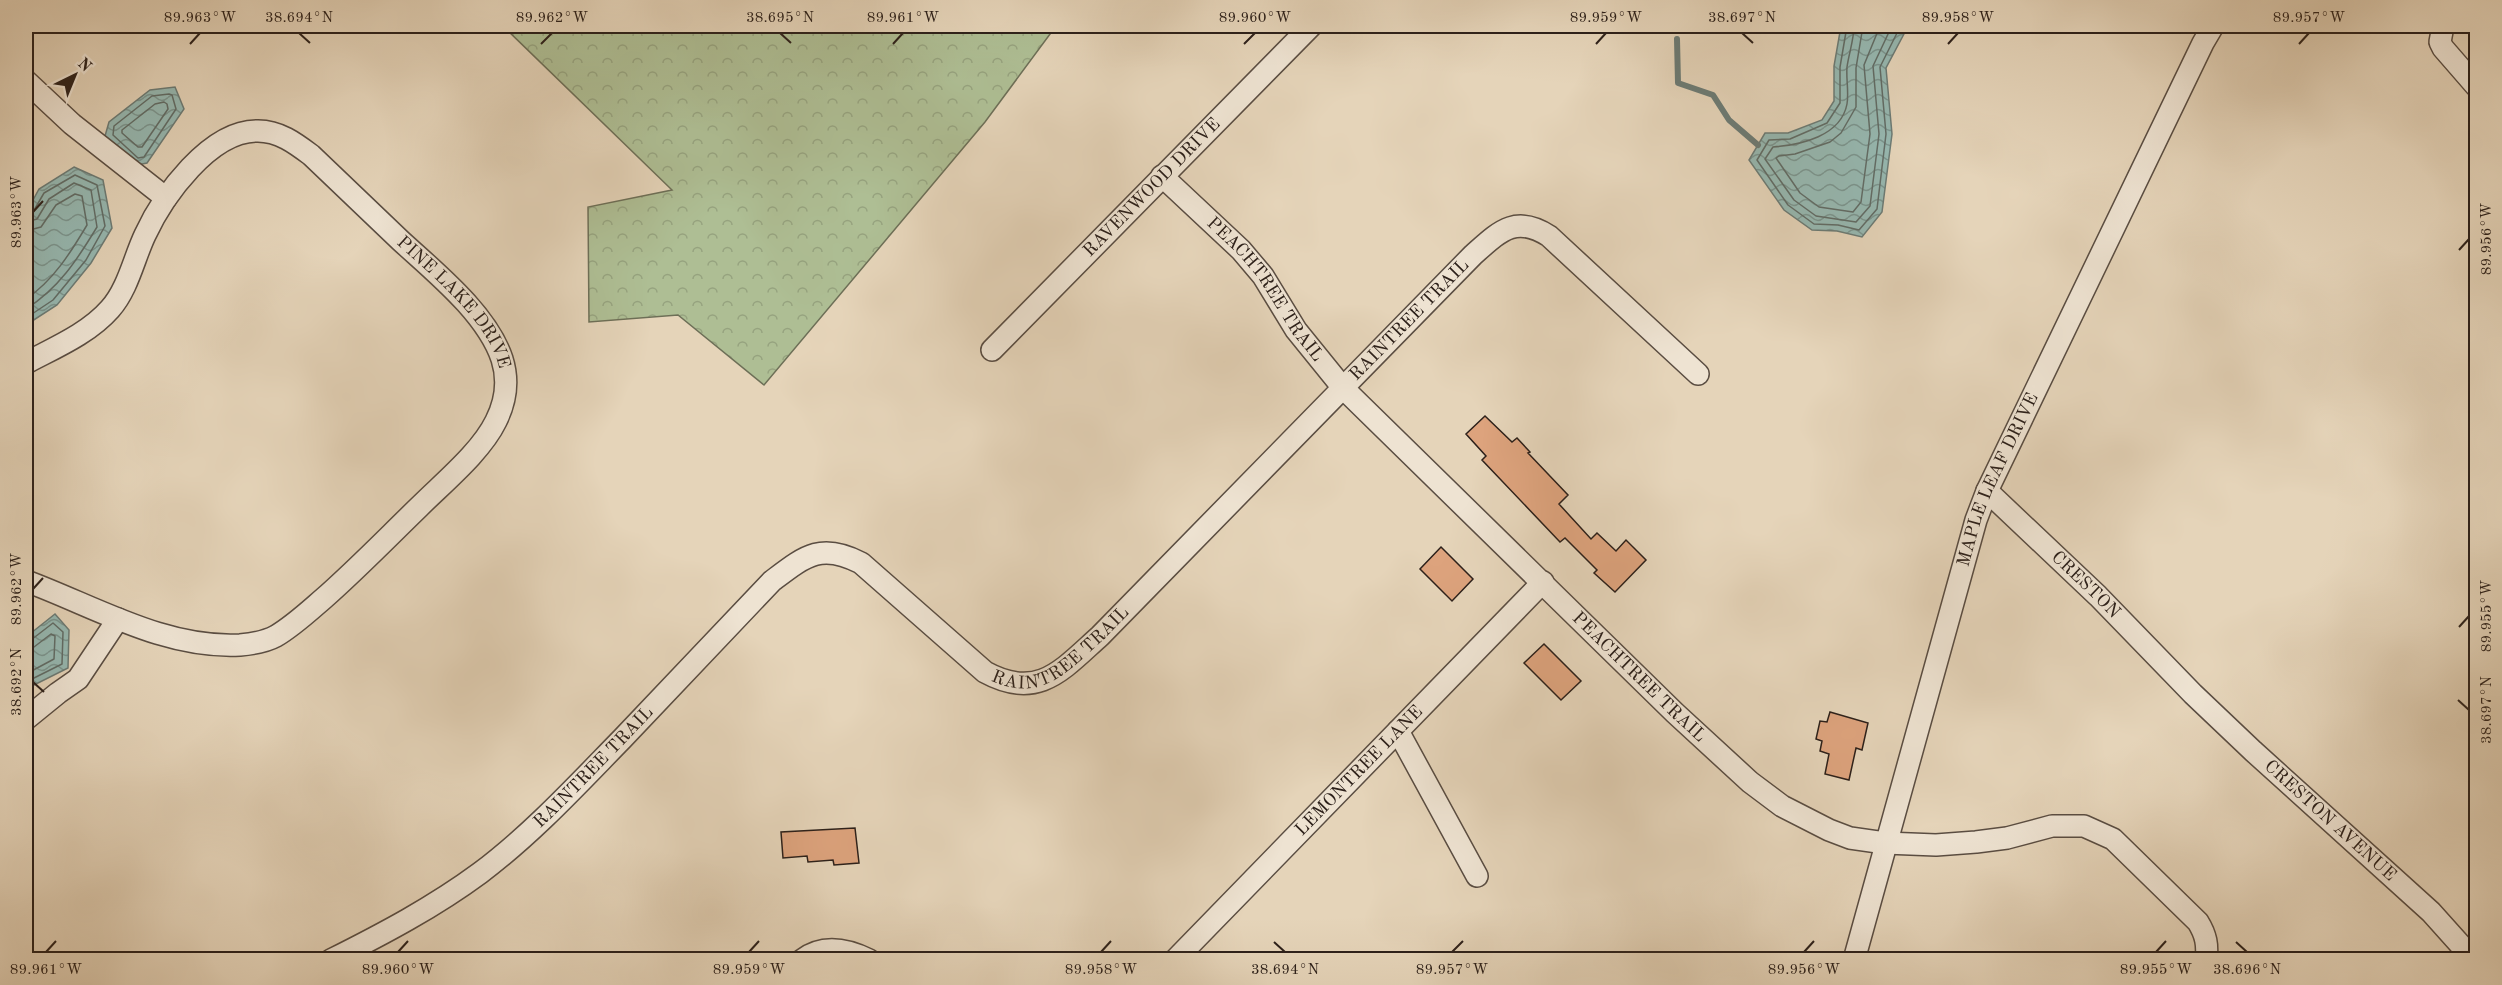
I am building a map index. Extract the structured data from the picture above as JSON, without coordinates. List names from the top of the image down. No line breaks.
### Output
{"streets":{"street":["RAVENWOOD DRIVE","PEACHTREE TRAIL","PINE LAKE DRIVE","RAINTREE TRAIL","MAPLE LEAF DRIVE","CRESTON","LEMONTREE LANE","CRESTON AVENUE"]},"crossings":[["RAVENWOOD DRIVE","PEACHTREE TRAIL"],["PEACHTREE TRAIL","RAINTREE TRAIL"],["PEACHTREE TRAIL","MAPLE LEAF DRIVE"],["PEACHTREE TRAIL","LEMONTREE LANE"],["MAPLE LEAF DRIVE","CRESTON"],["CRESTON","CRESTON AVENUE"]],"north":"top right","coordinates":["89.963°W","38.694°N","89.962°W","38.695°N","89.961°W","89.960°W","89.959°W","38.697°N","89.958°W","89.957°W","89.956°W","89.955°W","38.692°N","38.696°N"]}
